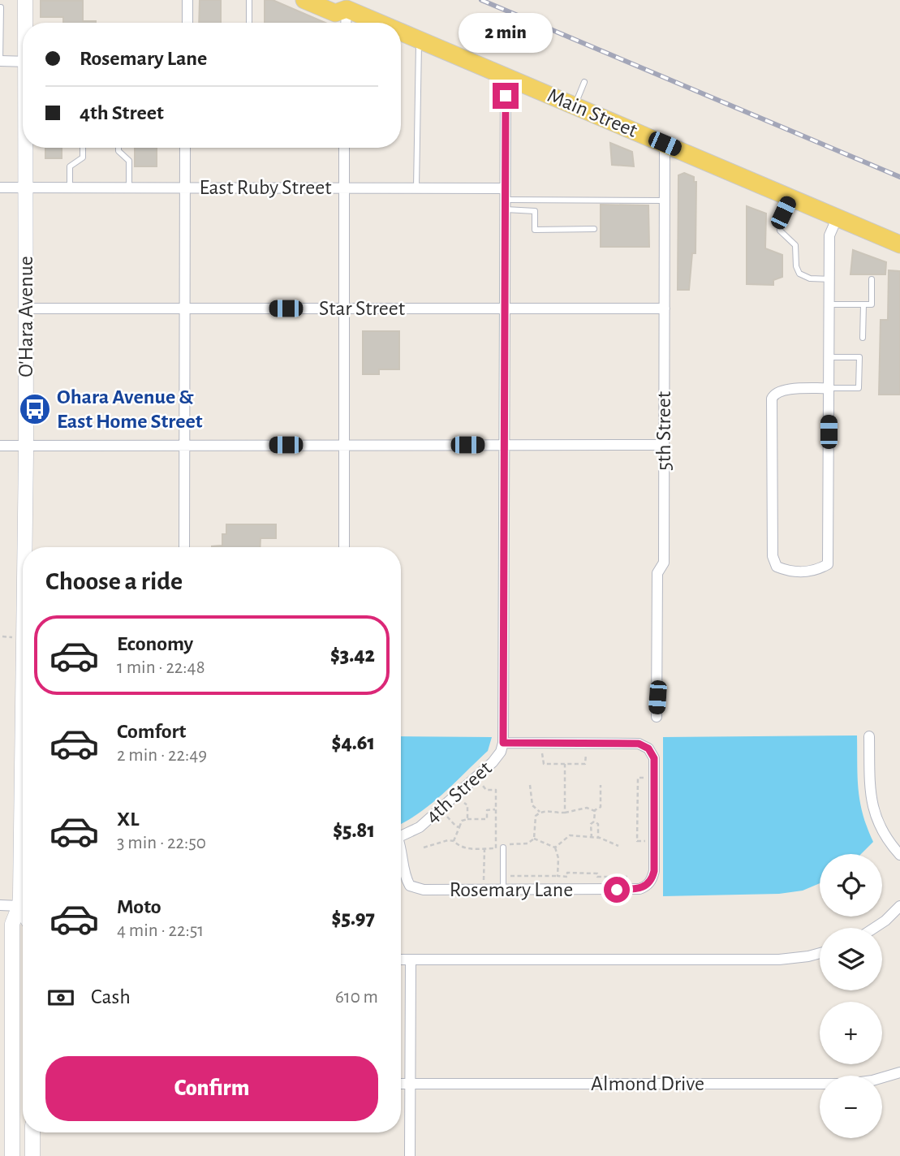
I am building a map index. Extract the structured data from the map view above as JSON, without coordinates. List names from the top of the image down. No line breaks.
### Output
{"streets":{"main road":["Main Street","O'Hara Avenue"],"street":["East Ruby Street","Star Street","5th Street","4th Street","Rosemary Lane","Almond Drive"]},"crossings":[["Main Street","5th Street"],["Main Street","4th Street"],["East Ruby Street","O'Hara Avenue"],["East Ruby Street","4th Street"],["Star Street","O'Hara Avenue"],["Star Street","5th Street"],["Star Street","4th Street"],["4th Street","Rosemary Lane"]],"places":{"bus stop":["Ohara Avenue & East Home Street"]},"page":{"bubble":"2 min","banner":["Rosemary Lane","4th Street"],"heading":"Choose a ride","list":[{"name":"Economy","note":"1 min · 22:48","value":"$3.42"},{"name":"Comfort","note":"2 min · 22:49","value":"$4.61"},{"name":"XL","note":"3 min · 22:50","value":"$5.81"},{"name":"Moto","note":"4 min · 22:51","value":"$5.97"}],"map_buttons":["+","−"],"pay":["Cash","610 m"],"buttons":"Confirm"}}
